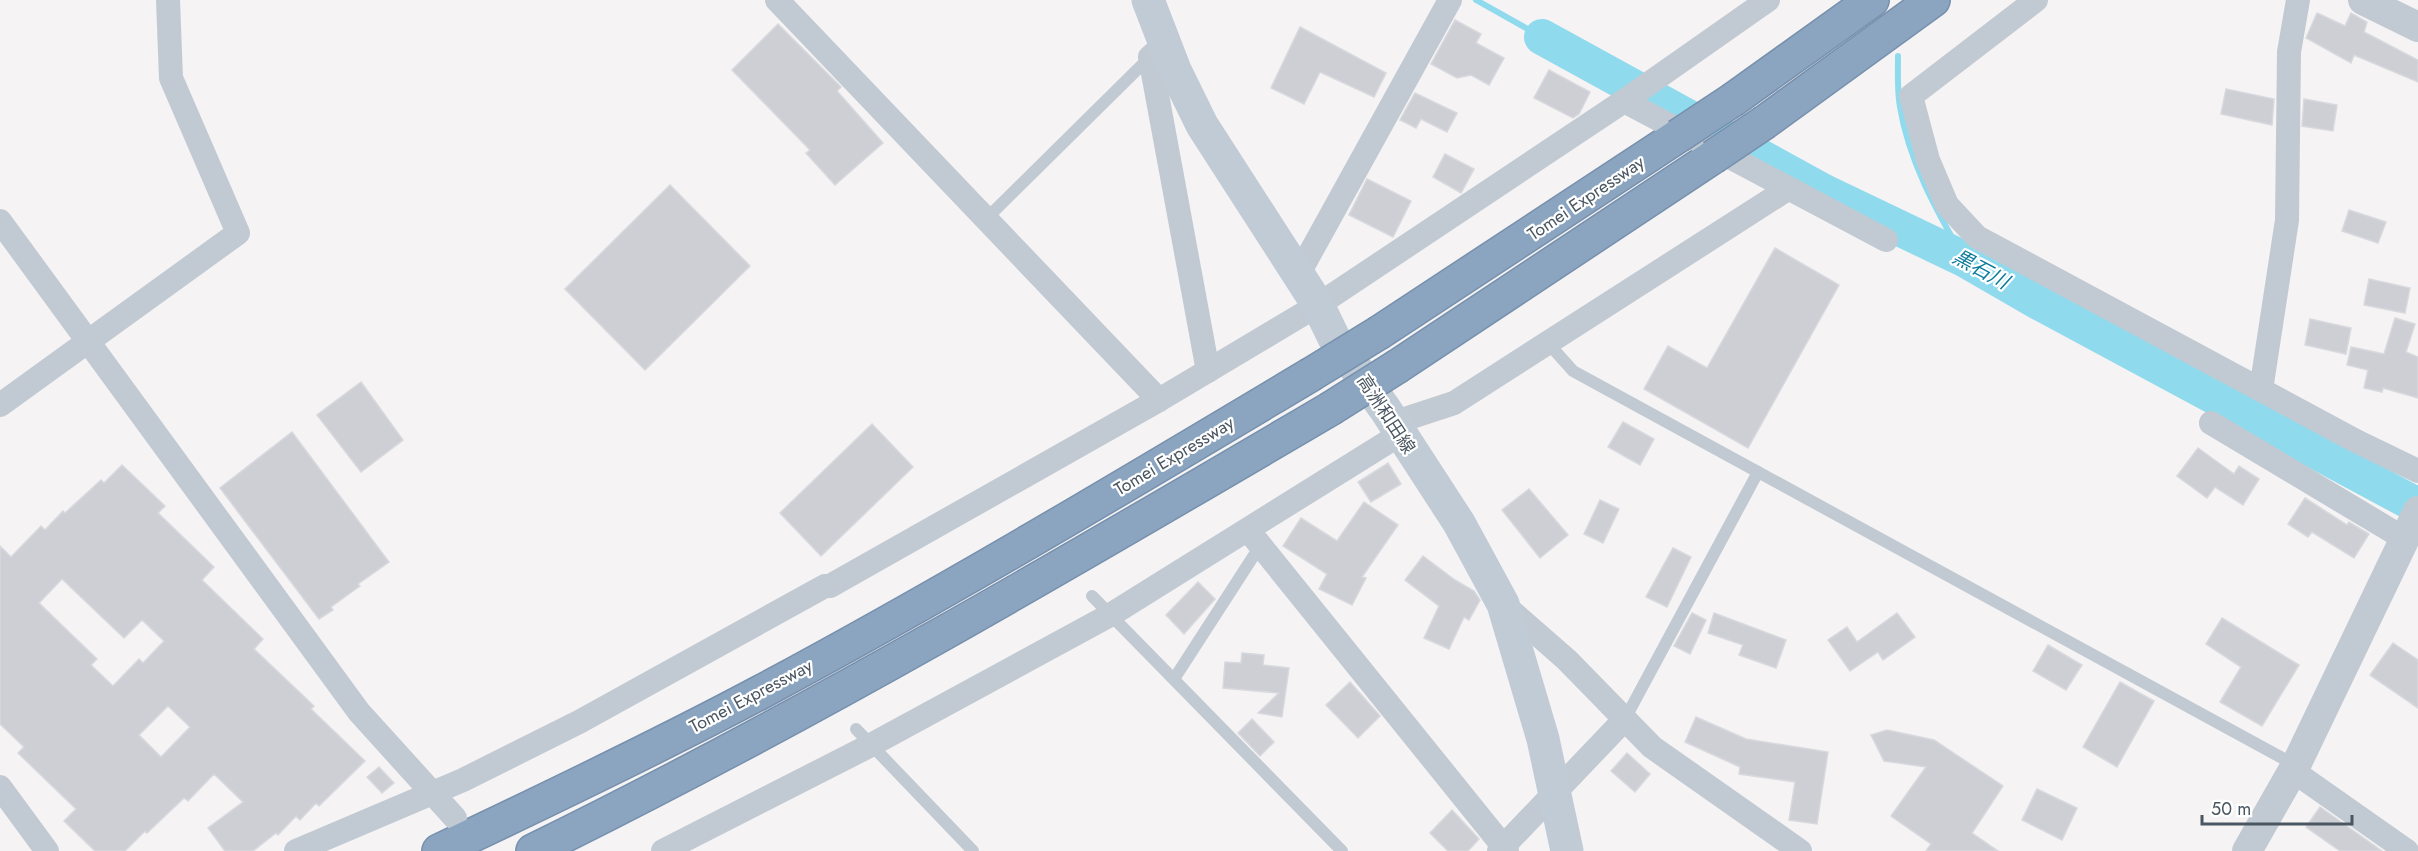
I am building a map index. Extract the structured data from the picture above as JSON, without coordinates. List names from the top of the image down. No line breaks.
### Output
{"streets":{"highway":["Tomei Expressway"],"main road":["高洲和田線"]},"water":["黒石川"],"scale_bar":"50 m"}
